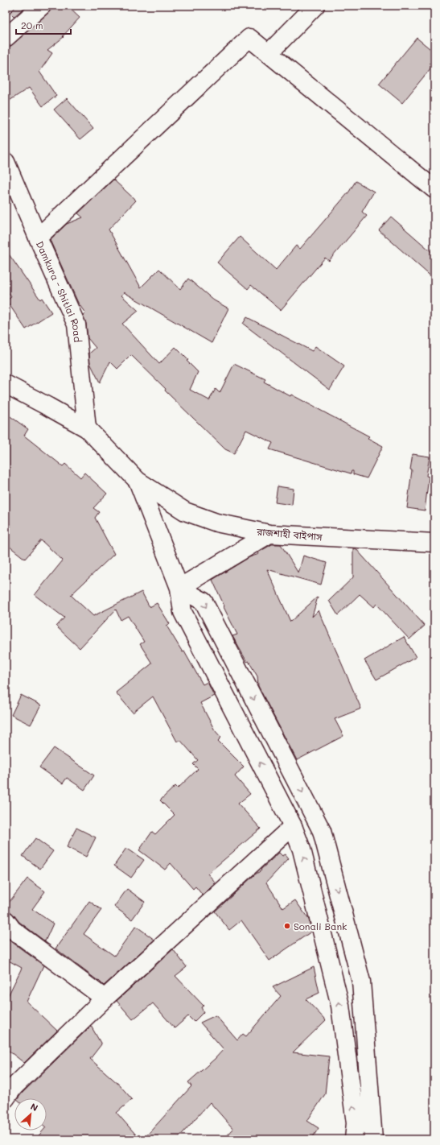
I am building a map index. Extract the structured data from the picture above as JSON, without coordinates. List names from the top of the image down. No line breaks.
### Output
{"streets":{"main road":["Damkura - Shitlai Road","রাজশাহী বাইপাস"]},"places":["Sonali Bank"],"scale_bar":"20 m","north":"top right"}
